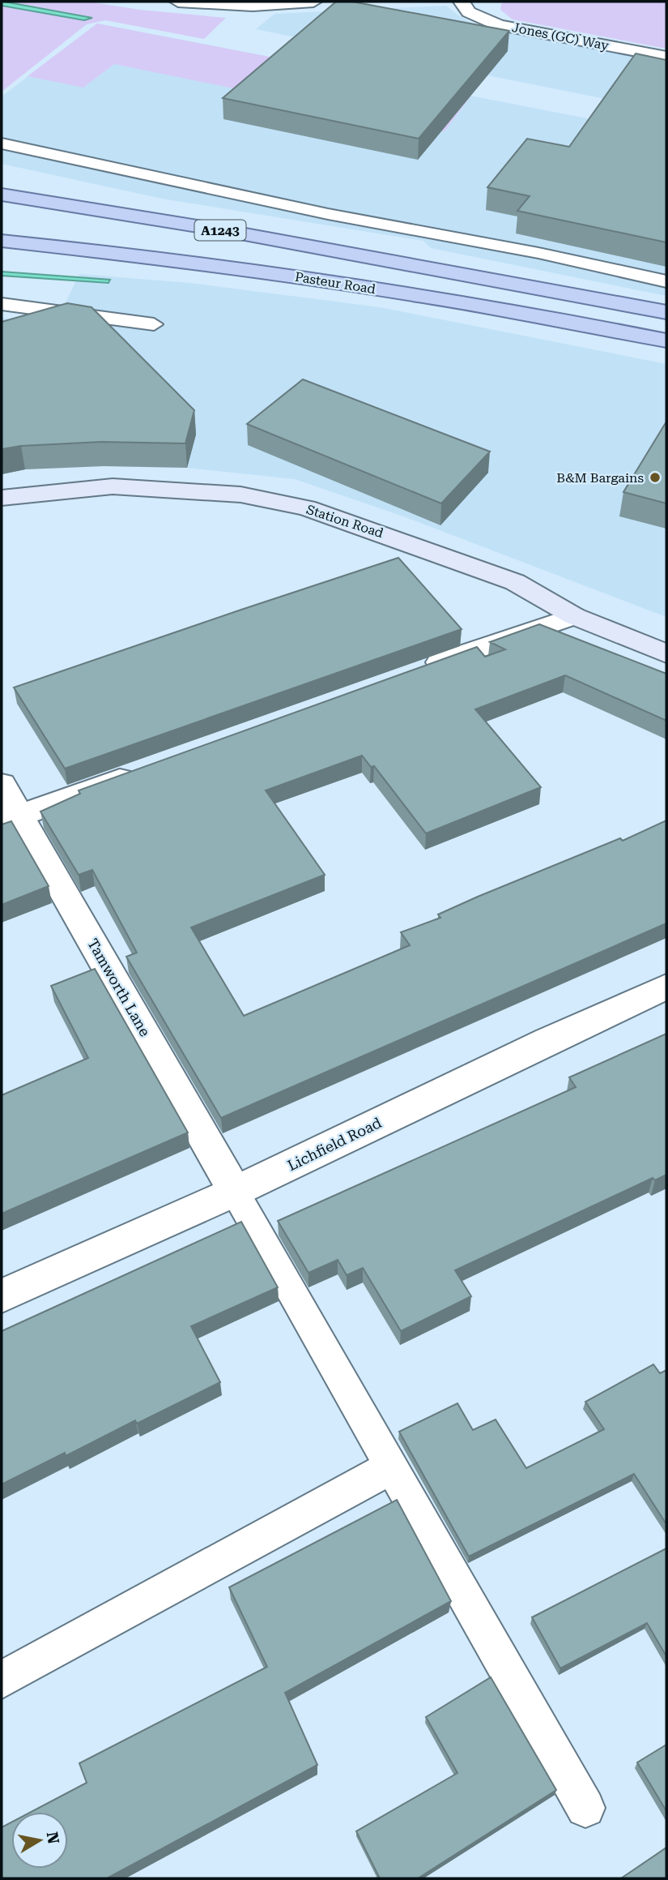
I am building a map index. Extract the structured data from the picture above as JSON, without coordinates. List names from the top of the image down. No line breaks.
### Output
{"streets":{"main road":["A1243","Pasteur Road"],"street":["Jones (GC) Way","Station Road","Tamworth Lane","Lichfield Road"]},"crossings":[["Tamworth Lane","Lichfield Road"]],"places":["B&M Bargains"],"north":"right"}
